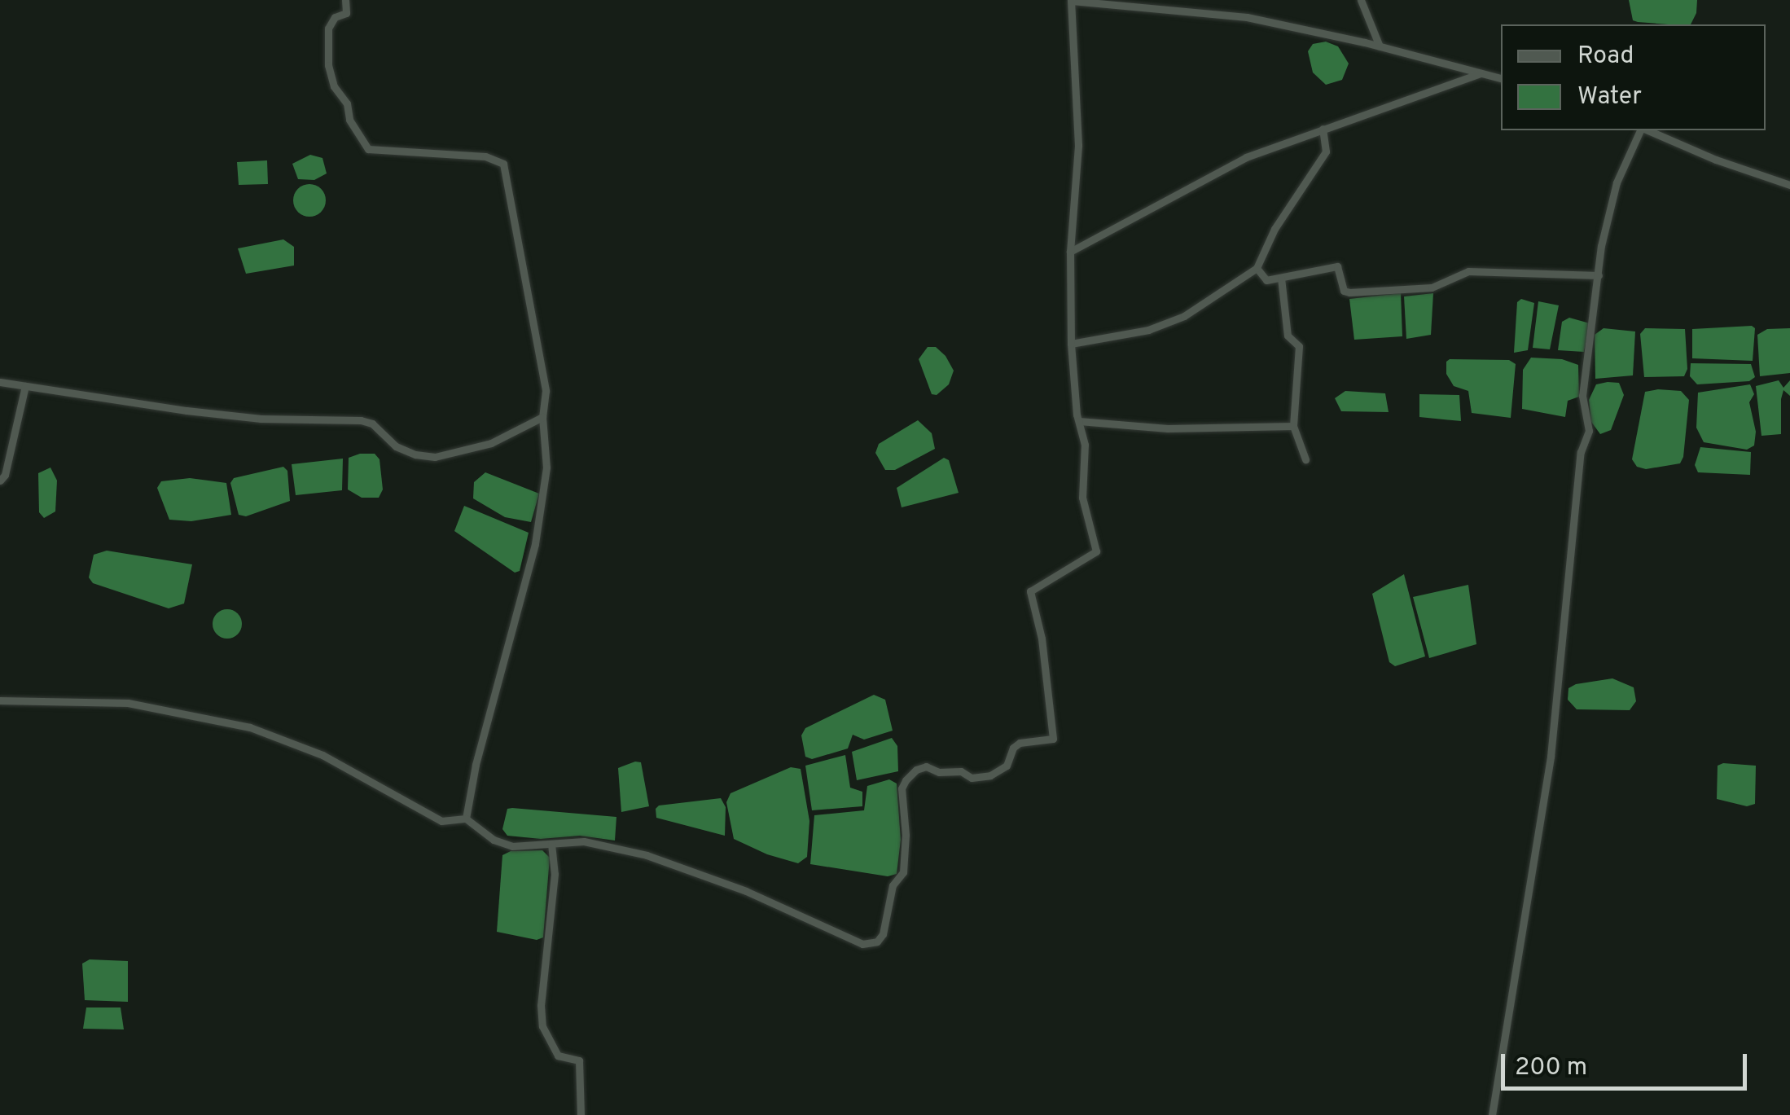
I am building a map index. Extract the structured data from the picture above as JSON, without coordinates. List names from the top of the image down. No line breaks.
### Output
{"legend":["Road","Water"],"scale_bar":"200 m"}
